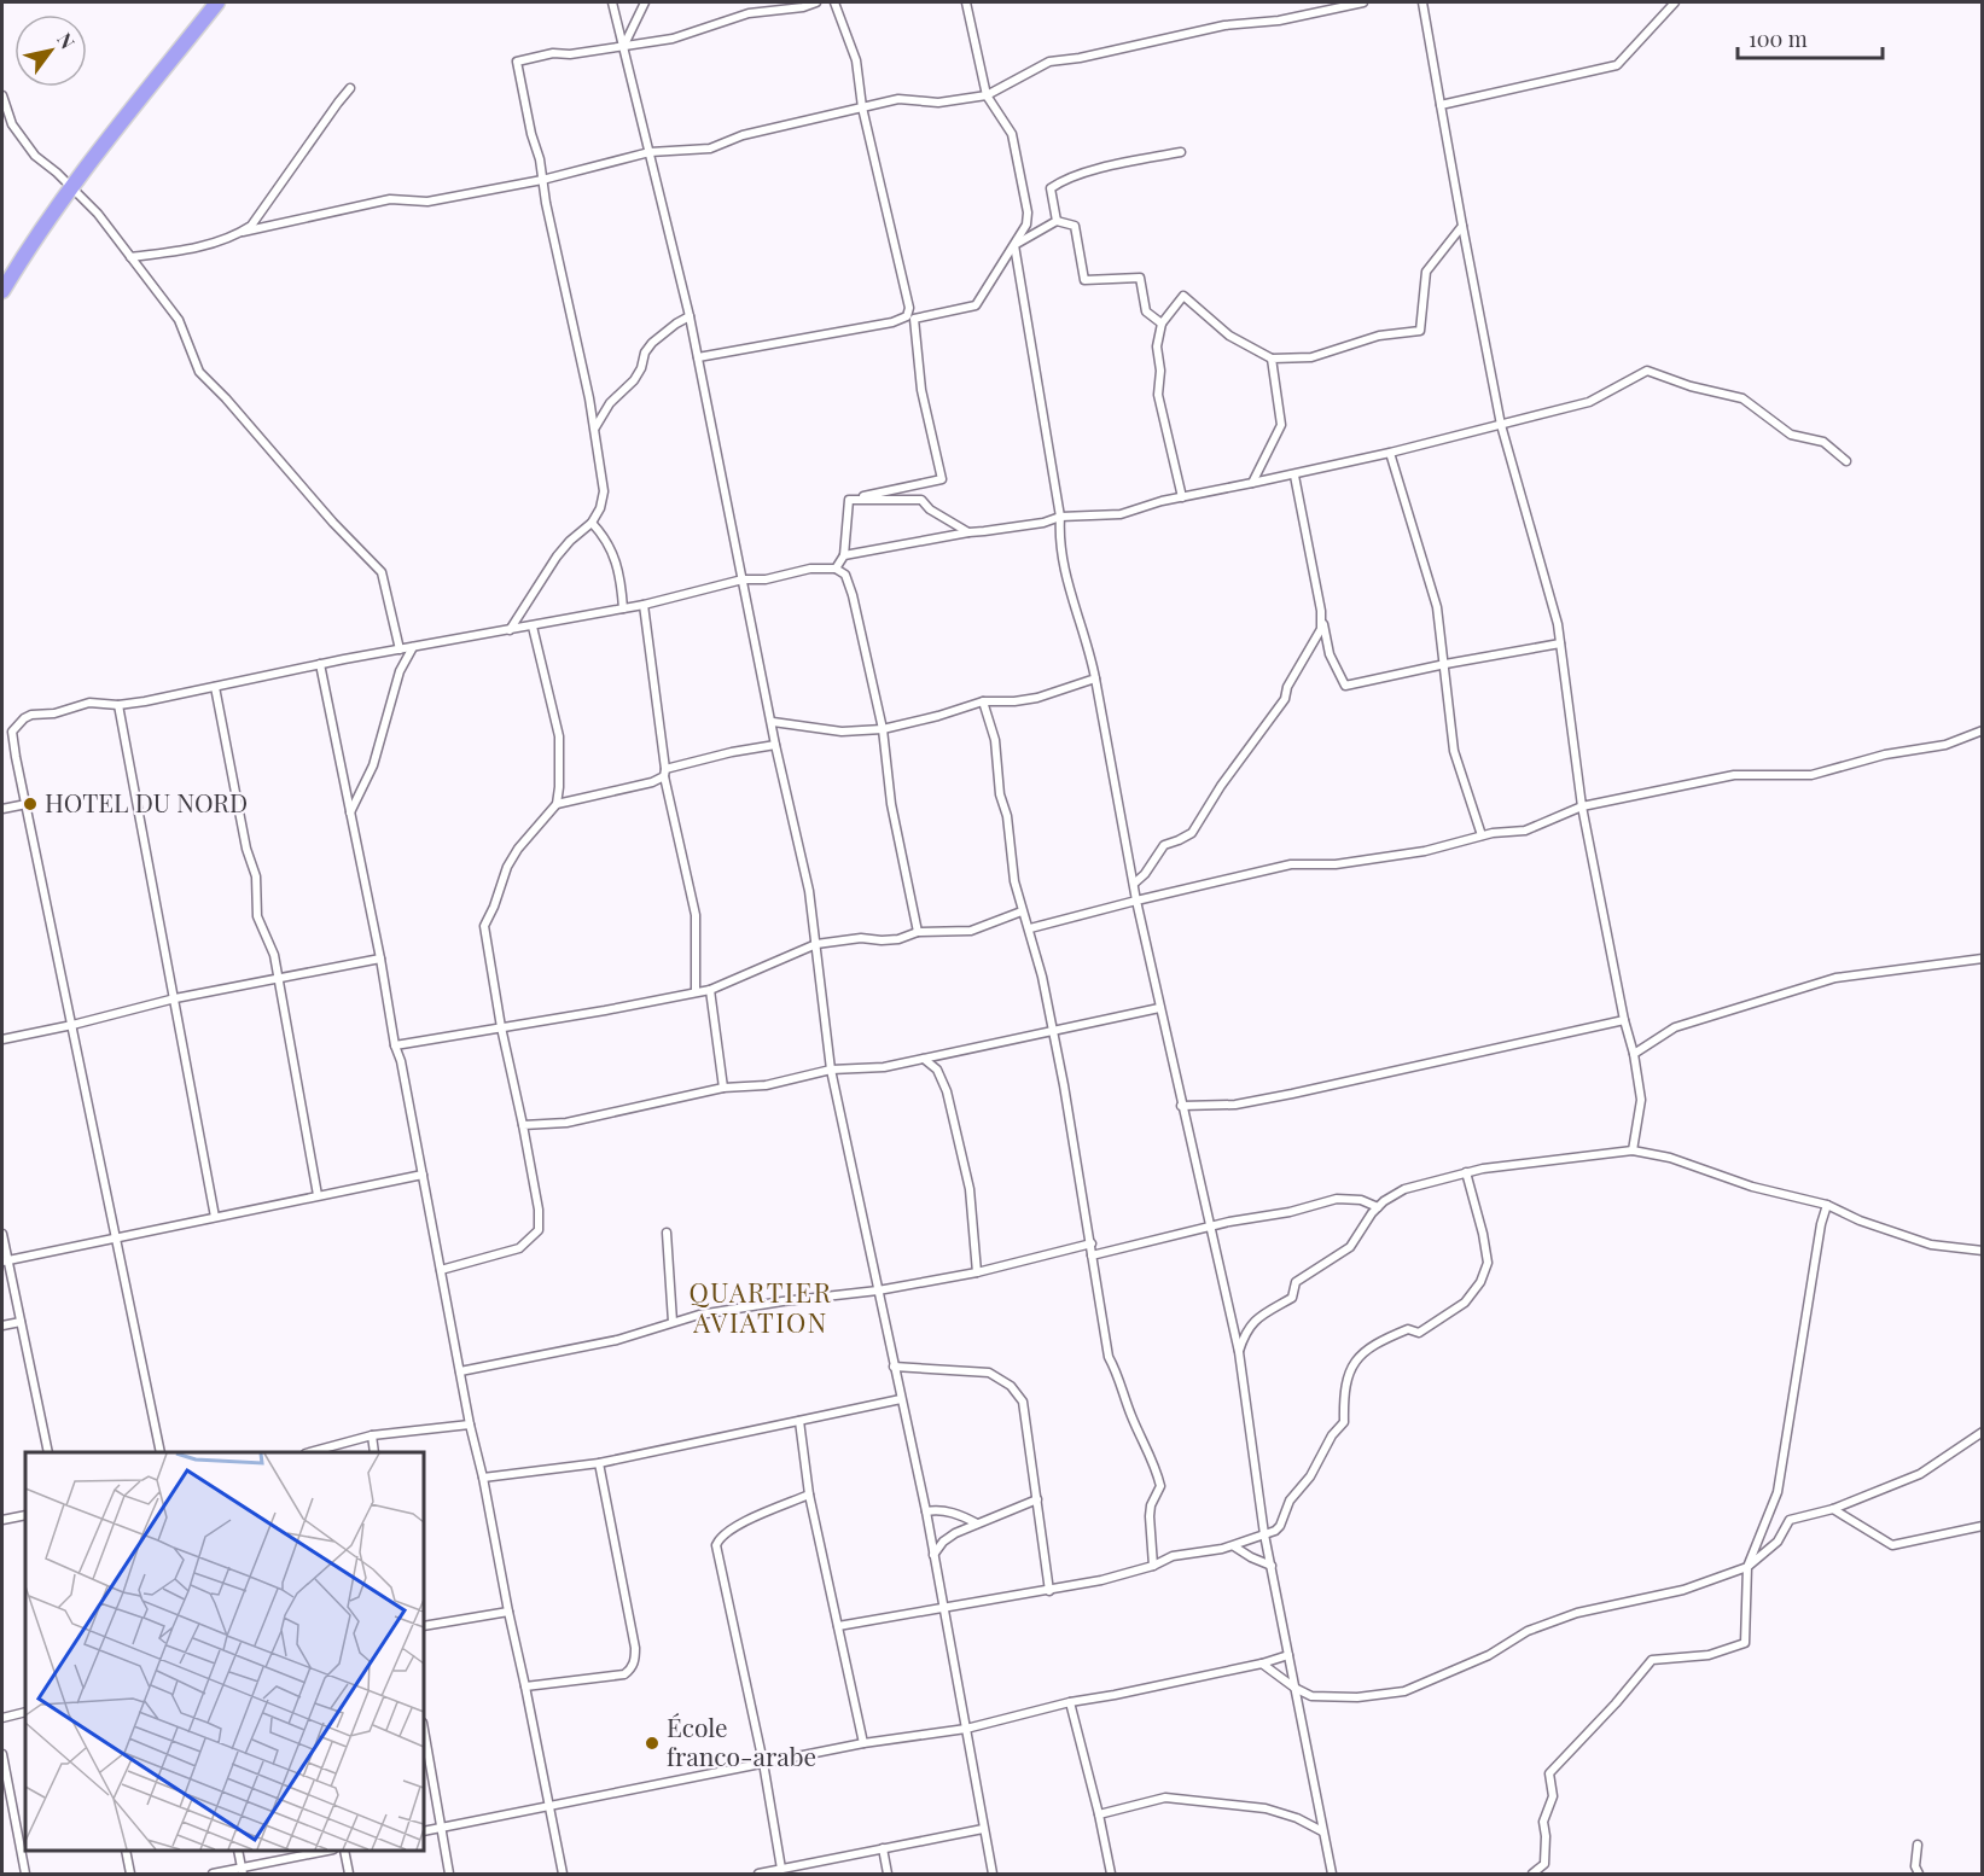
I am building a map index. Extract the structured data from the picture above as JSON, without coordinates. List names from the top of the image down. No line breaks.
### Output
{"districts":["QUARTIER AVIATION"],"places":["HOTEL DU NORD","École franco-arabe"],"scale_bar":"100 m","north":"top right"}
